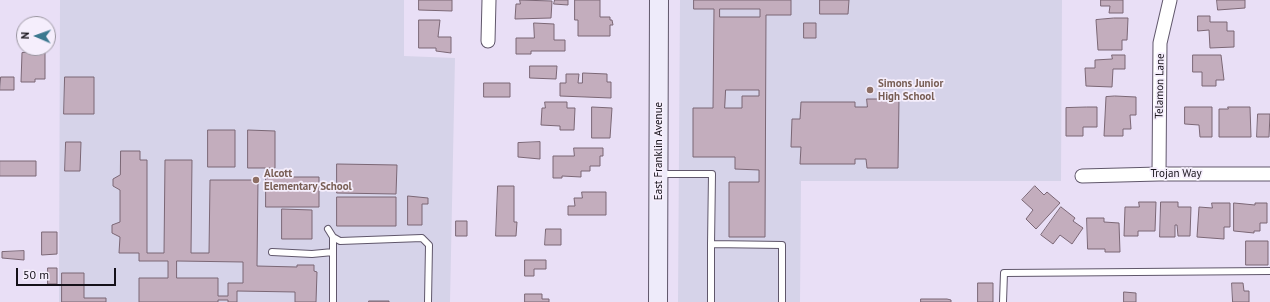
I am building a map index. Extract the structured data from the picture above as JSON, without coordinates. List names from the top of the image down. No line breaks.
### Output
{"streets":{"street":["Telamon Lane","East Franklin Avenue","Trojan Way"]},"crossings":[["Telamon Lane","Trojan Way"]],"places":["Simons Junior High School","Alcott Elementary School"],"scale_bar":"50 m","north":"left"}
